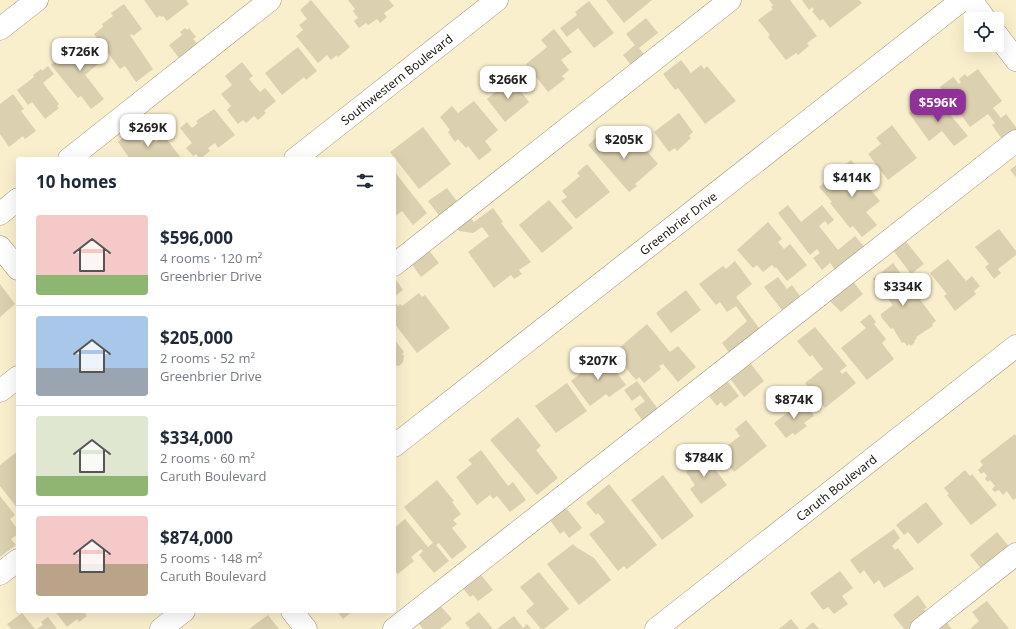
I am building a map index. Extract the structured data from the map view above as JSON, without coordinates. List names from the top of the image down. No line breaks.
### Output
{"streets":{"street":["Southwestern Boulevard","Greenbrier Drive","Caruth Boulevard"]},"page":{"price":["$726K","$266K","$596K","$269K","$205K","$414K","$334K","$207K","$874K","$784K"],"heading":"10 homes","list":[{"name":"$596,000","note":"4 rooms · 120 m² · Greenbrier Drive"},{"name":"$205,000","note":"2 rooms · 52 m² · Greenbrier Drive"},{"name":"$334,000","note":"2 rooms · 60 m² · Caruth Boulevard"},{"name":"$874,000","note":"5 rooms · 148 m² · Caruth Boulevard"}]}}
